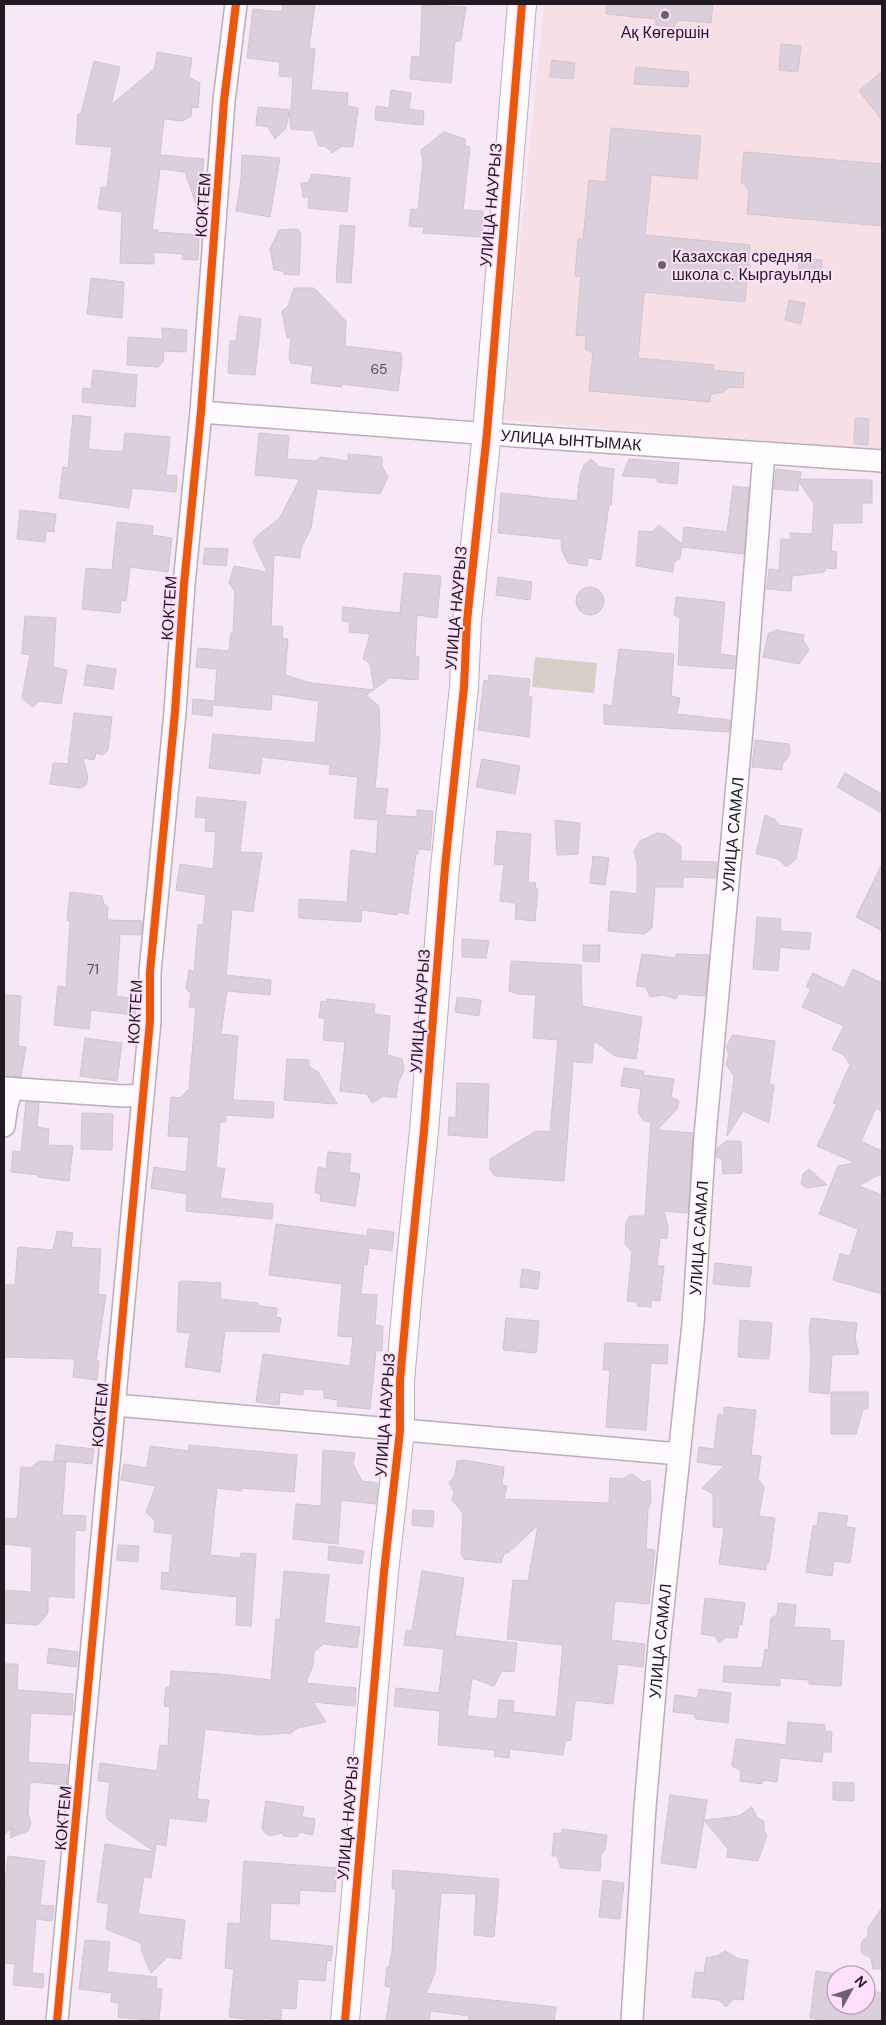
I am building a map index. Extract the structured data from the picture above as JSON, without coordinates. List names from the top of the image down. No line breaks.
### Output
{"streets":{"street":["КОКТЕМ","УЛИЦА НАУРЫЗ","УЛИЦА ЫНТЫМАК","УЛИЦА САМАЛ"]},"crossings":[["КОКТЕМ","УЛИЦА ЫНТЫМАК"],["УЛИЦА НАУРЫЗ","УЛИЦА ЫНТЫМАК"],["УЛИЦА ЫНТЫМАК","УЛИЦА САМАЛ"]],"places":["Ақ Көгершін","Казахская средняя школа с. Кыргауылды"],"house_numbers":["65","71"],"north":"top right"}
